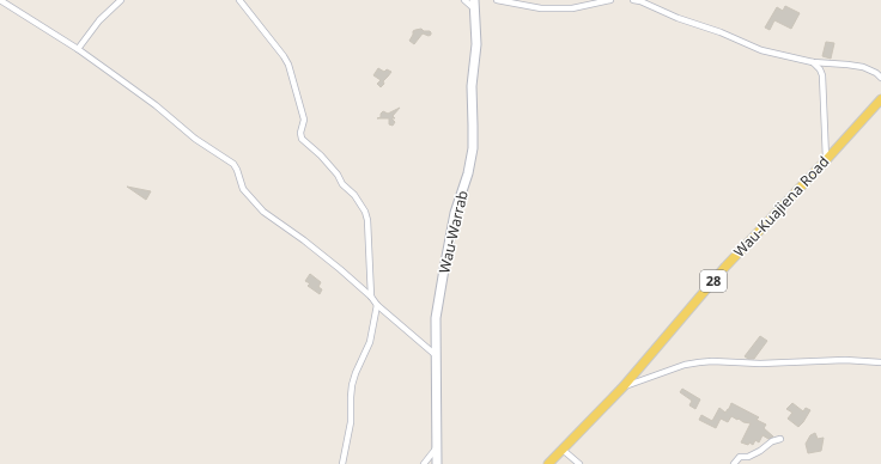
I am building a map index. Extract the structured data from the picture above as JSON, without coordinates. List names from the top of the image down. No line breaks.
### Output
{"streets":{"main road":["Wau-Kuajiena Road","Wau-Warrab","28"]}}
